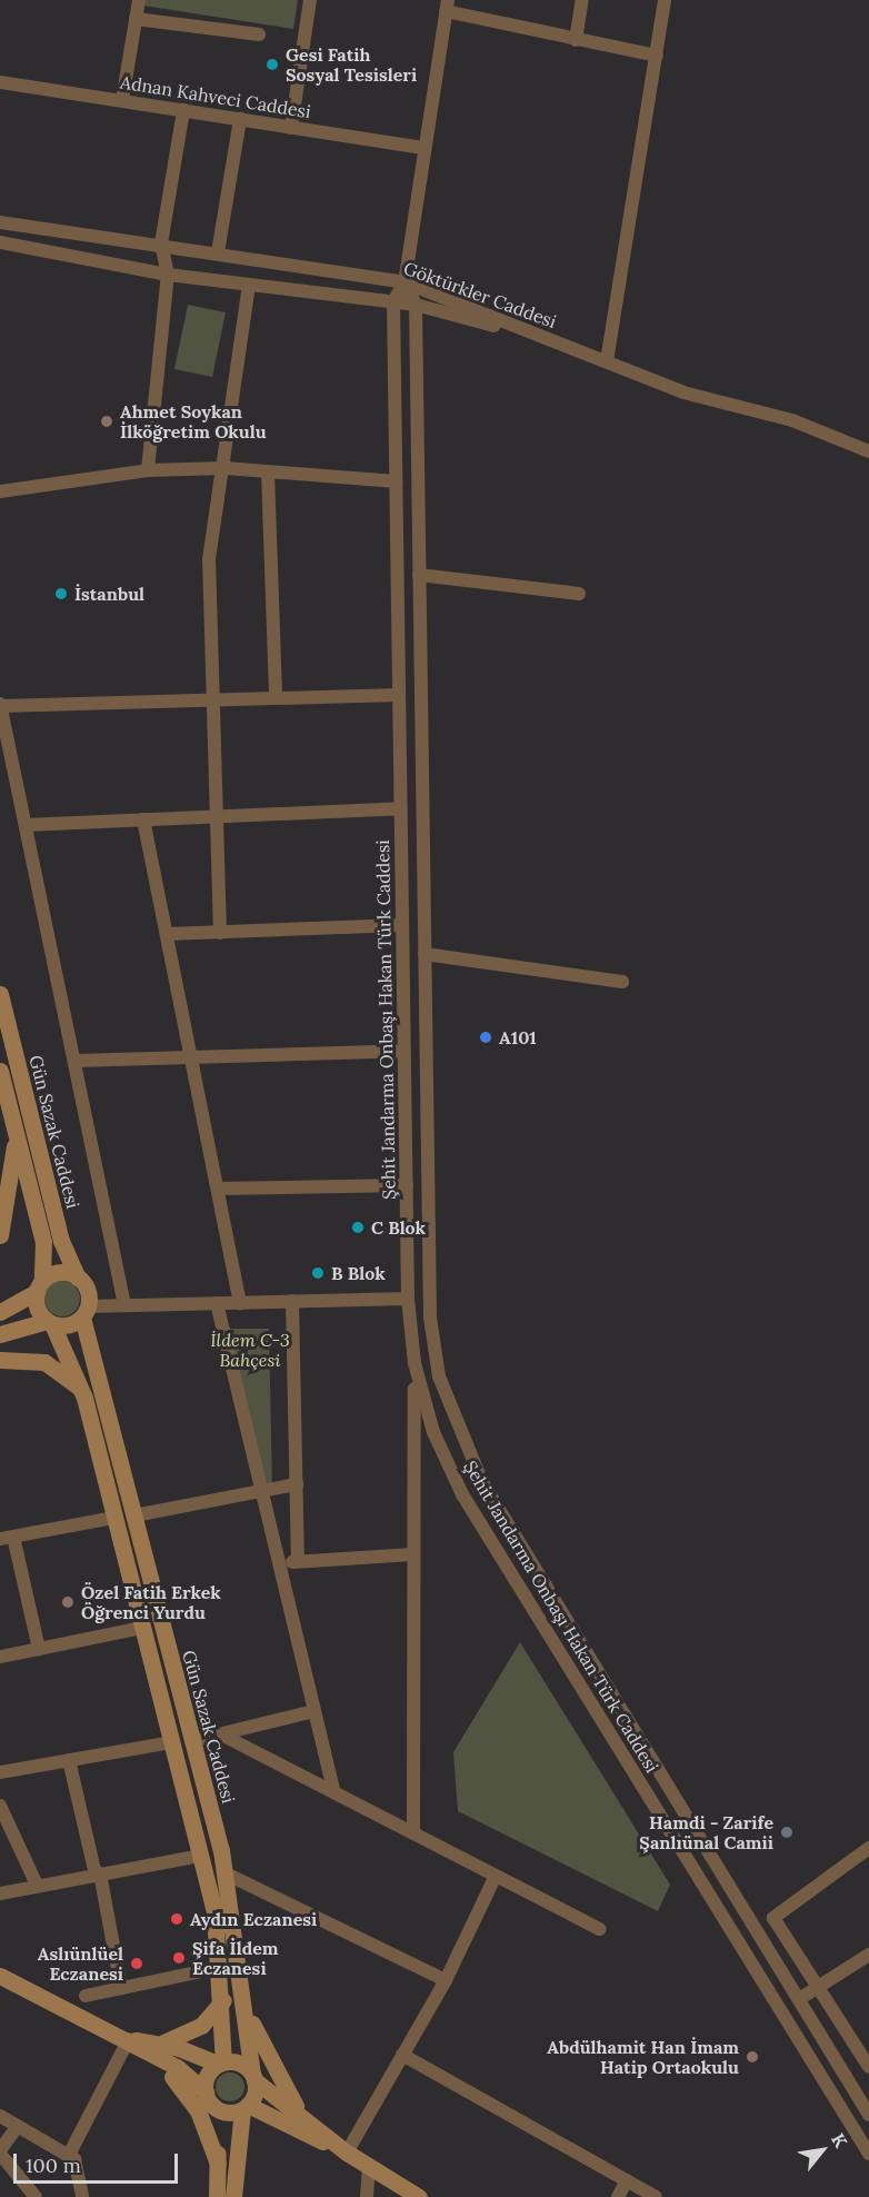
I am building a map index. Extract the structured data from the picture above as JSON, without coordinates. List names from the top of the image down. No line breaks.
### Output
{"streets":{"street":["Adnan Kahveci Caddesi","Göktürkler Caddesi","Şehit Jandarma Onbaşı Hakan Türk Caddesi","Gün Sazak Caddesi"]},"crossings":[["Göktürkler Caddesi","Şehit Jandarma Onbaşı Hakan Türk Caddesi"]],"parks":["İldem C-3 Bahçesi"],"places":["Gesi Fatih Sosyal Tesisleri","Ahmet Soykan İlköğretim Okulu","İstanbul","A101","C Blok","B Blok","Özel Fatih Erkek Öğrenci Yurdu","Hamdi - Zarife Şanlıünal Camii","Aydın Eczanesi","Şifa İldem Eczanesi","Aslıünlüel Eczanesi","Abdülhamit Han İmam Hatip Ortaokulu"],"scale_bar":"100 m","north":"top right"}
